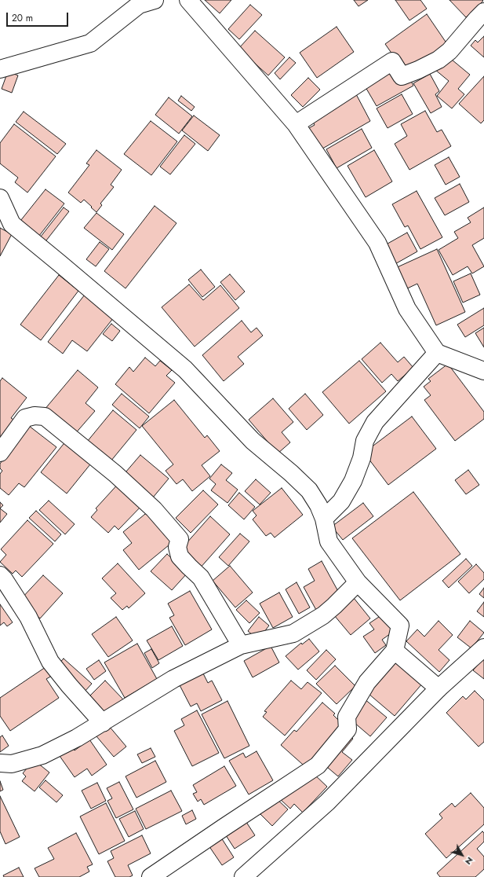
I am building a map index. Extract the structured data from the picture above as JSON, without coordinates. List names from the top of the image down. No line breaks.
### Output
{"scale_bar":"20 m","north":"bottom right"}
